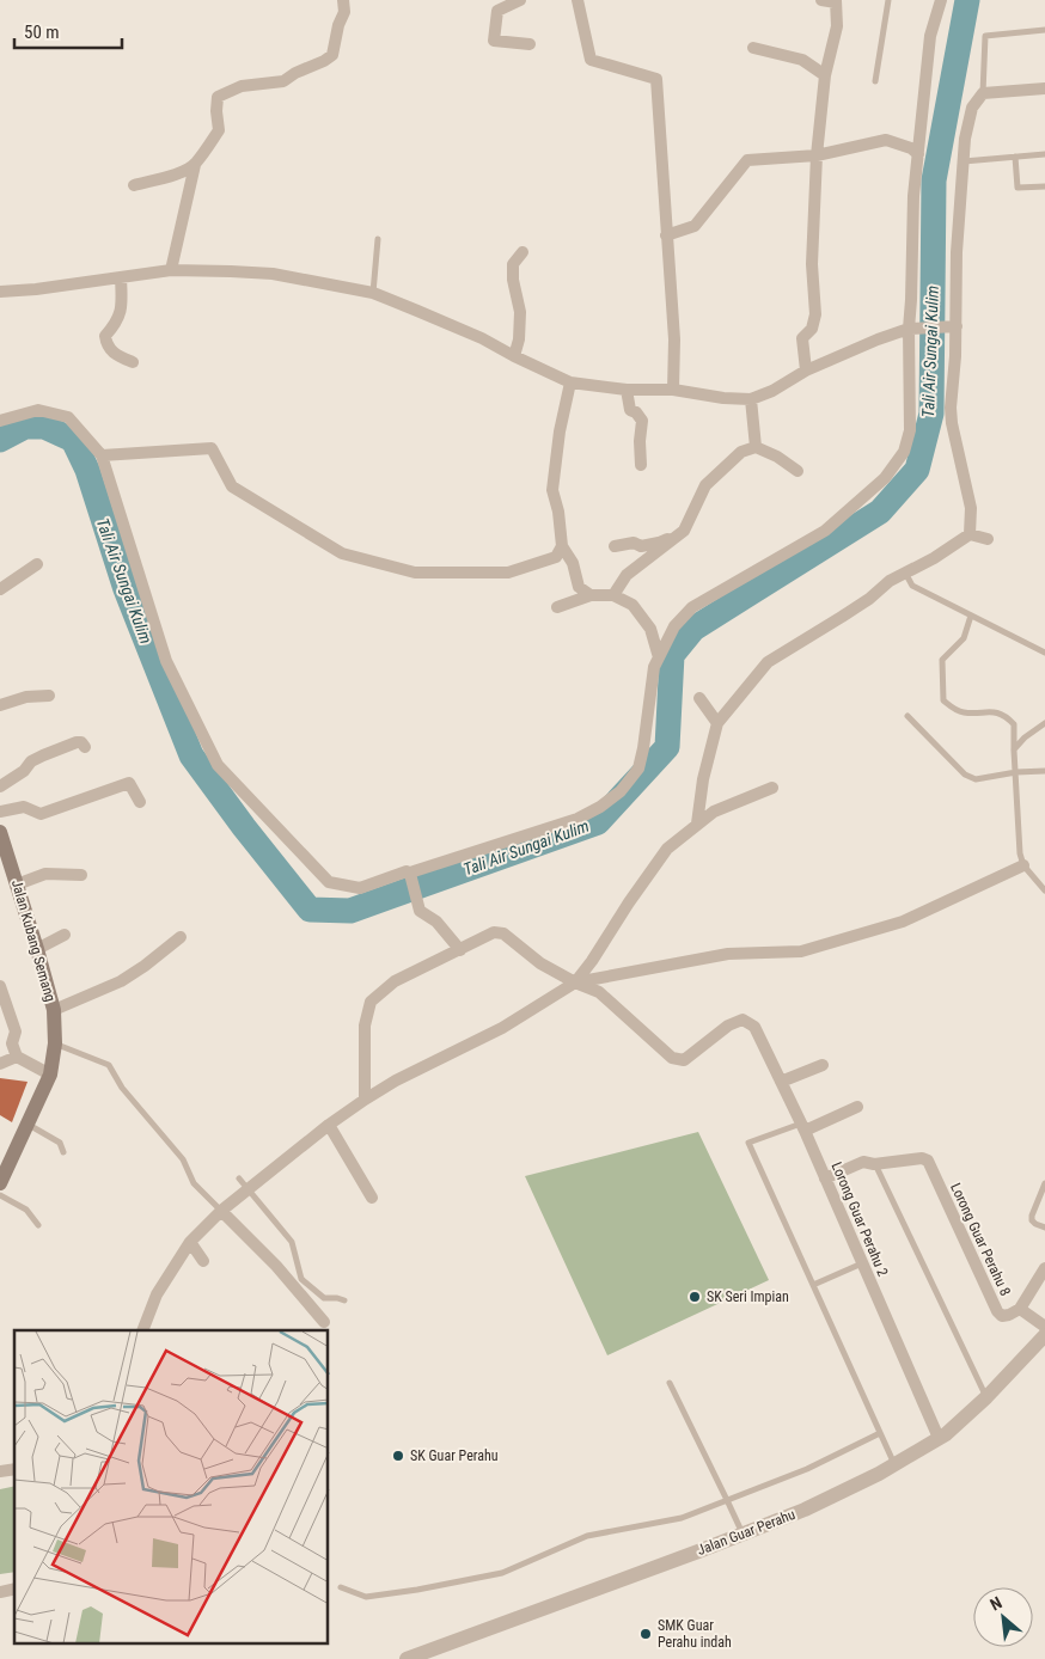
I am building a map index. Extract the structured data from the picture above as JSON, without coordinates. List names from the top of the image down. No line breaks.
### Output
{"streets":{"main road":["Jalan Kubang Semang"],"street":["Lorong Guar Perahu 2","Lorong Guar Perahu 8","Jalan Guar Perahu"]},"crossings":[["Lorong Guar Perahu 2","Jalan Guar Perahu"]],"water":["Tali Air Sungai Kulim"],"places":["SK Seri Impian","SK Guar Perahu","SMK Guar Perahu indah"],"scale_bar":"50 m","north":"top left"}
